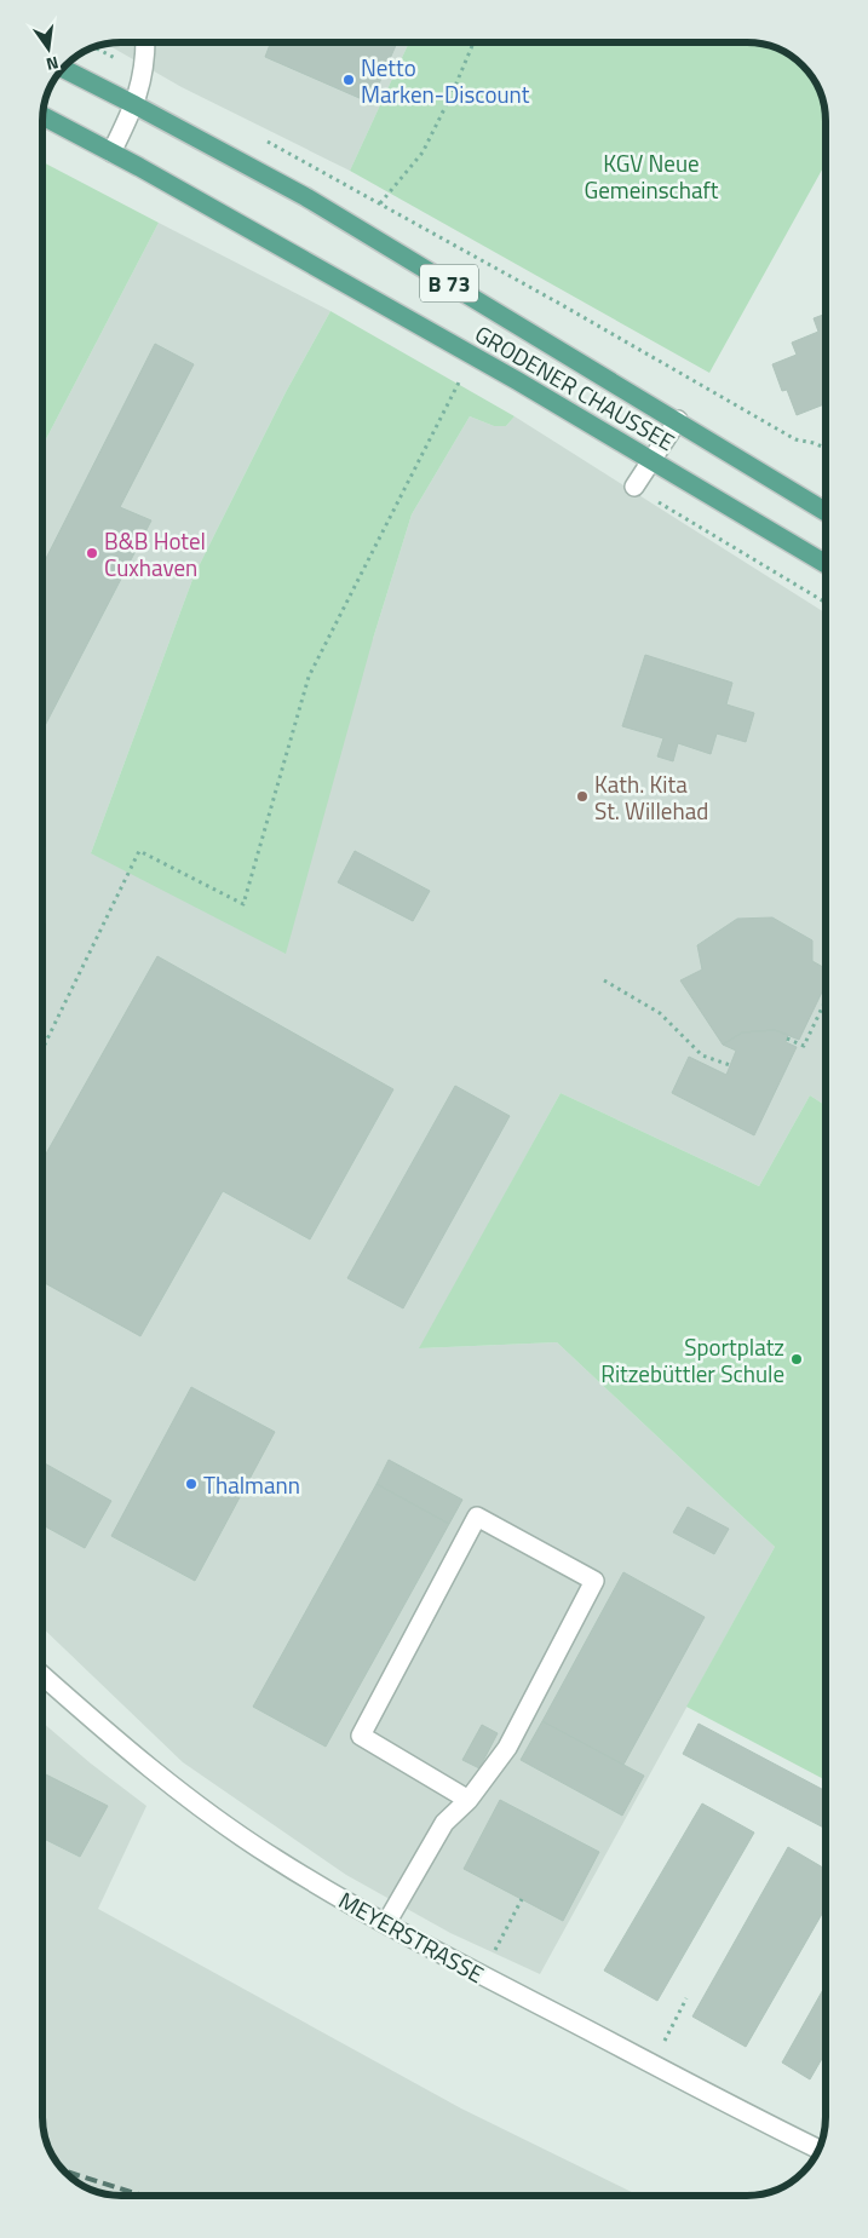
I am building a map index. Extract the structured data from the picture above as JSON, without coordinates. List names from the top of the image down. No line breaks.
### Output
{"streets":{"main road":["B 73","GRODENER CHAUSSEE"],"street":["MEYERSTRASSE"]},"parks":["KGV Neue Gemeinschaft"],"places":["Netto Marken-Discount","B&B Hotel Cuxhaven","Kath. Kita St. Willehad","Sportplatz Ritzebüttler Schule","Thalmann"],"north":"bottom"}
